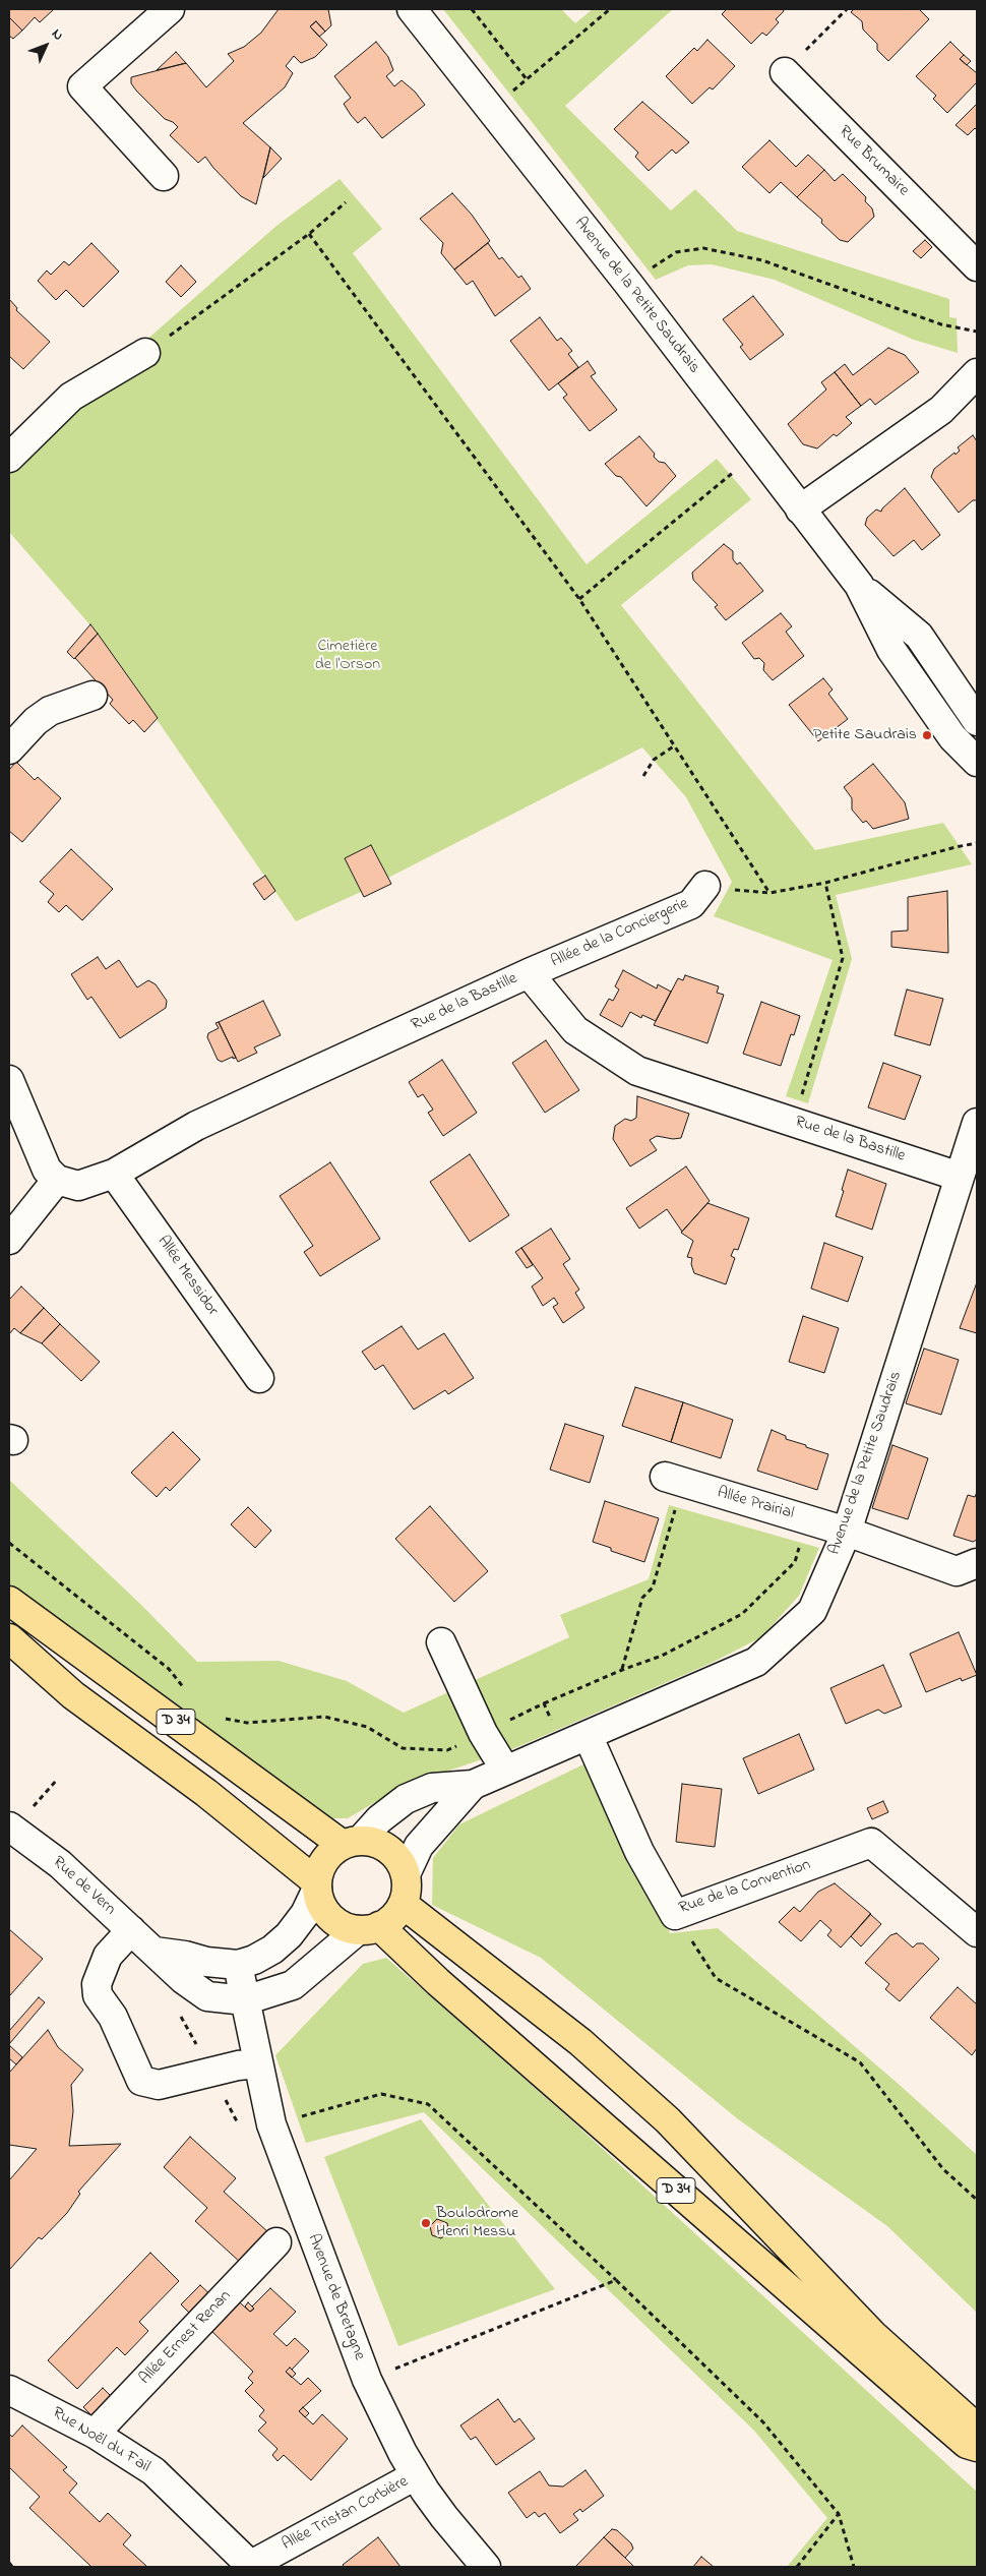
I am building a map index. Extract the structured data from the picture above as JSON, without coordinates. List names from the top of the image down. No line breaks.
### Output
{"streets":{"main road":["D 34"],"street":["Rue Brumaire","Avenue de la Petite Saudrais","Allée de la Conciergerie","Rue de la Bastille","Allée Messidor","Allée Prairial","Rue de Vern","Rue de la Convention","Avenue de Bretagne","Allée Ernest Renan","Rue Noël du Fail","Allée Tristan Corbière"]},"crossings":[["Avenue de la Petite Saudrais","Rue de la Bastille"],["Avenue de la Petite Saudrais","Allée Prairial"],["Avenue de la Petite Saudrais","D 34"],["Avenue de la Petite Saudrais","Rue de Vern"],["Avenue de la Petite Saudrais","Rue de la Convention"],["Allée de la Conciergerie","Rue de la Bastille"],["Rue de la Bastille","Allée Messidor"],["D 34","Rue de Vern"],["Rue de Vern","Avenue de Bretagne"],["Avenue de Bretagne","Allée Tristan Corbière"],["Allée Ernest Renan","Rue Noël du Fail"],["Rue Noël du Fail","Allée Tristan Corbière"]],"parks":["Cimetière de l'Orson"],"places":["Petite Saudrais","Boulodrome Henri Messu"],"north":"top right"}
